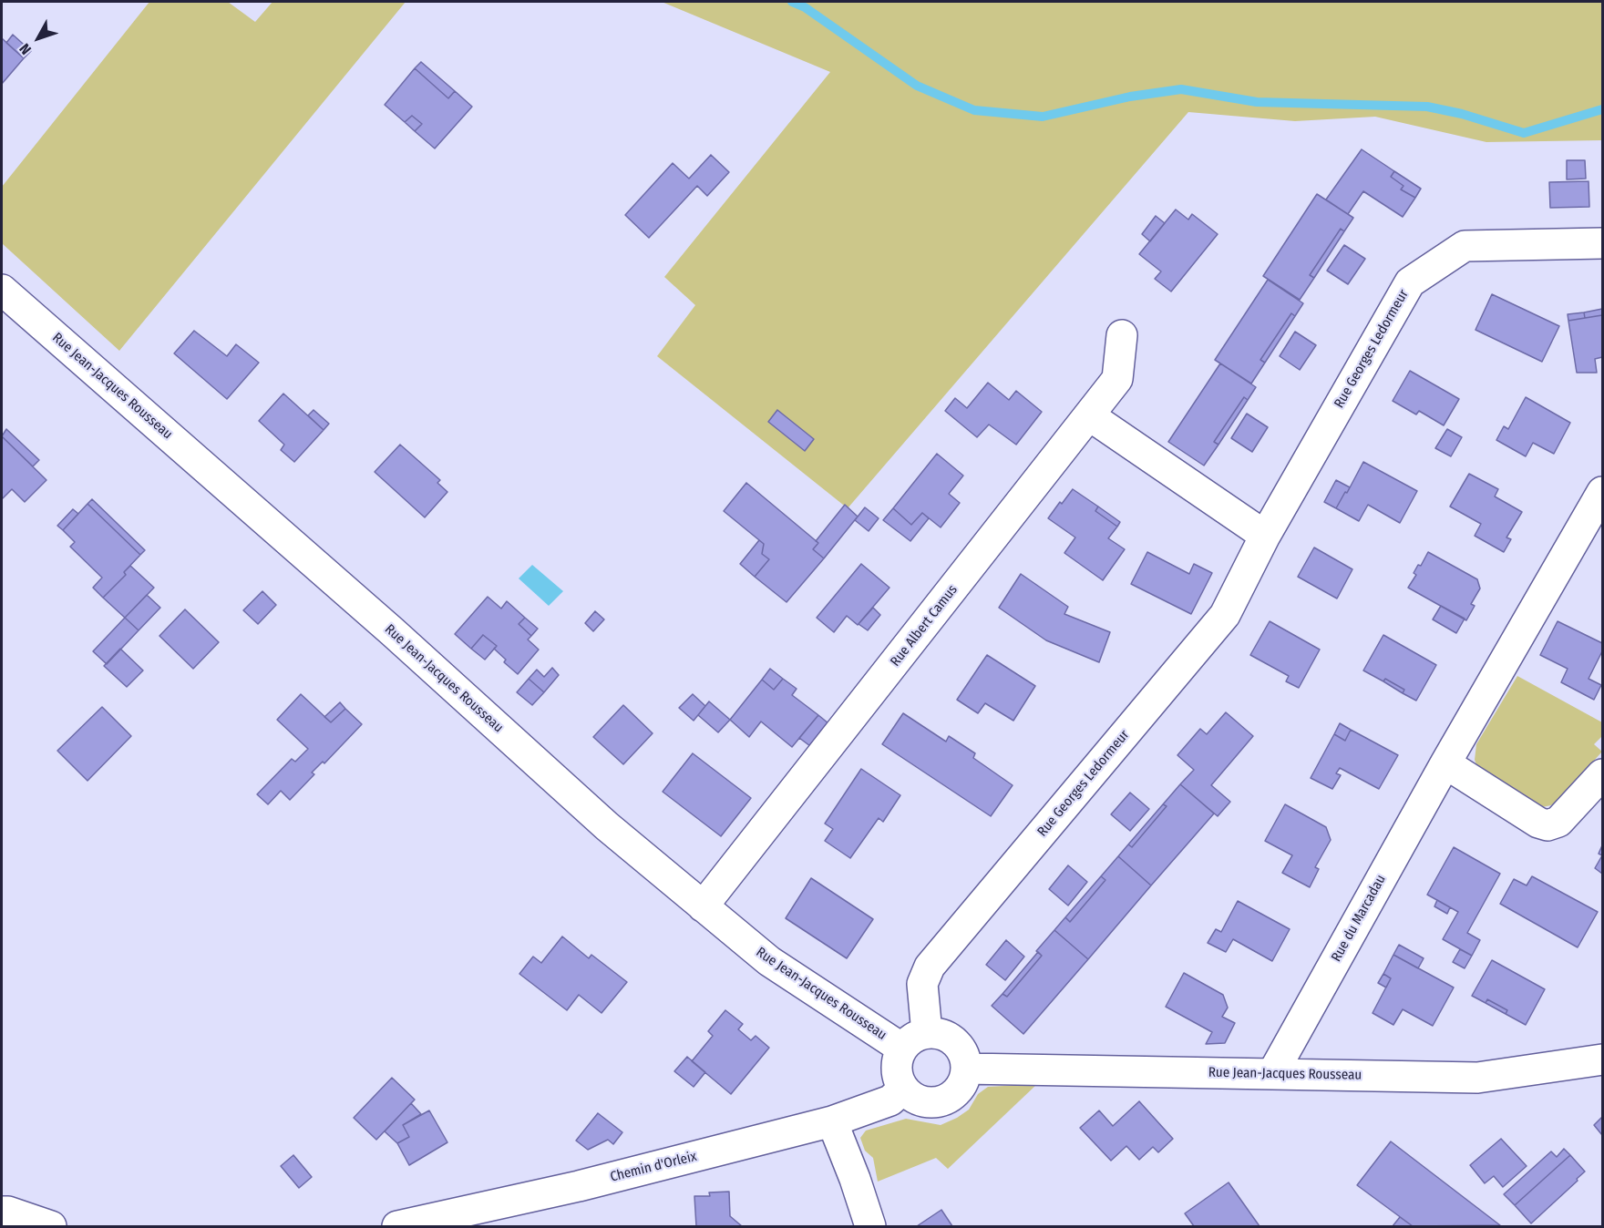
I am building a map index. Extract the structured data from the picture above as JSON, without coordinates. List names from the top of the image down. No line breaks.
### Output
{"streets":{"street":["Rue Georges Ledormeur","Rue Jean-Jacques Rousseau","Rue Albert Camus","Rue du Marcadau","Chemin d'Orleix"]},"crossings":[["Rue Georges Ledormeur","Rue Jean-Jacques Rousseau"],["Rue Georges Ledormeur","Chemin d'Orleix"],["Rue Jean-Jacques Rousseau","Rue Albert Camus"],["Rue Jean-Jacques Rousseau","Rue du Marcadau"],["Rue Jean-Jacques Rousseau","Chemin d'Orleix"]],"north":"bottom left"}
